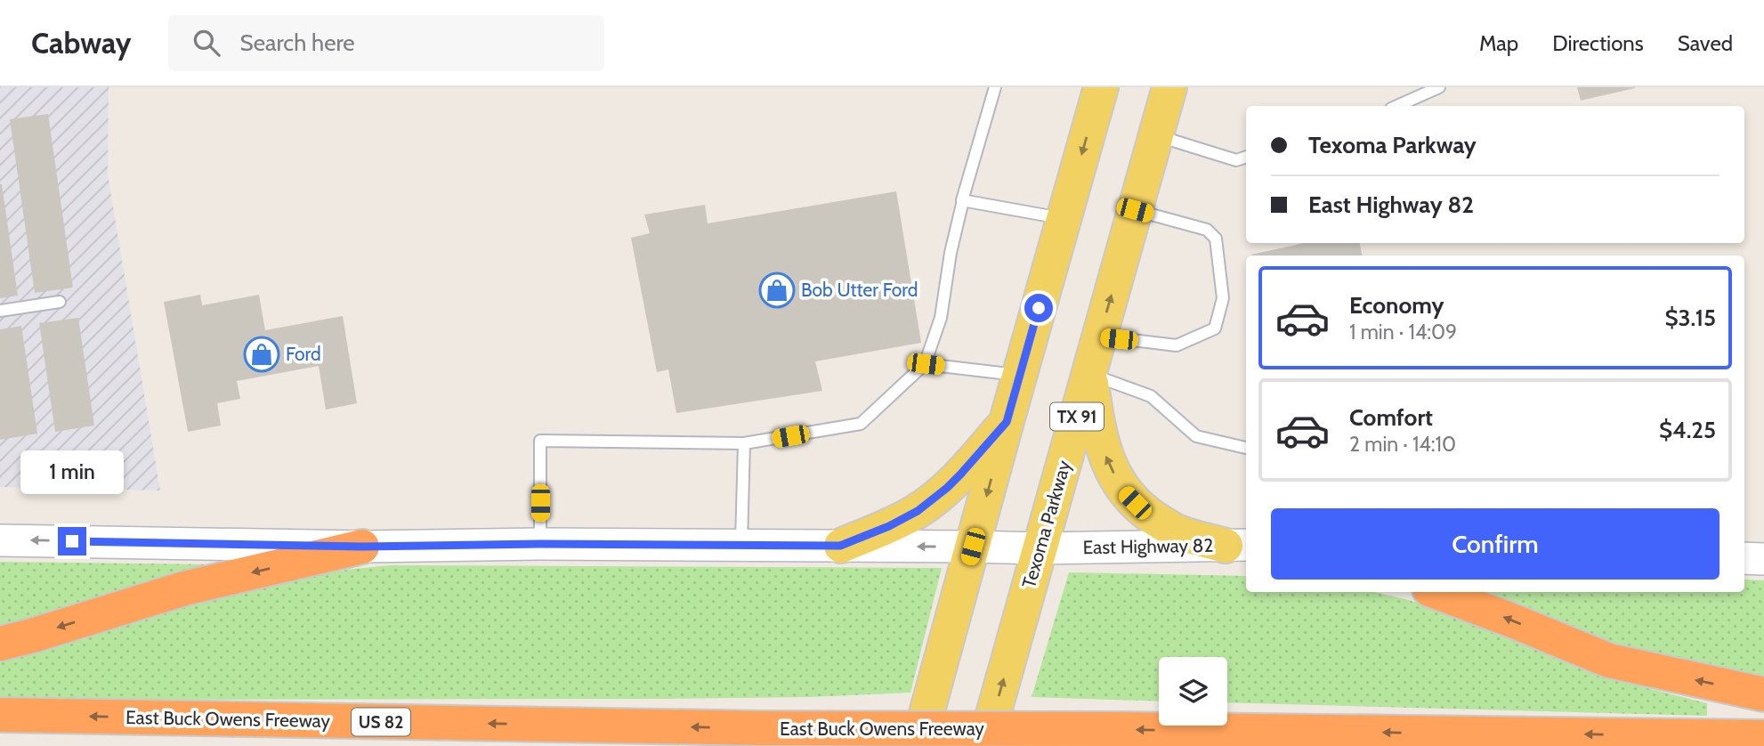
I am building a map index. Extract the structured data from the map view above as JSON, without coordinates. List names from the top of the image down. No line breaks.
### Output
{"streets":{"highway":["East Buck Owens Freeway","US 82"],"main road":["TX 91","Texoma Parkway","East Highway 82"]},"crossings":[["Texoma Parkway","East Highway 82"]],"one_way":["East Highway 82"],"places":{"shop":["Bob Utter Ford","Ford"]},"page":{"header":"Cabway","search":"Search here","nav":["Map","Directions","Saved"],"banner":["Texoma Parkway","East Highway 82"],"list":[{"name":"Economy","note":"1 min · 14:09","value":"$3.15"},{"name":"Comfort","note":"2 min · 14:10","value":"$4.25"}],"bubble":"1 min","buttons":"Confirm"}}
